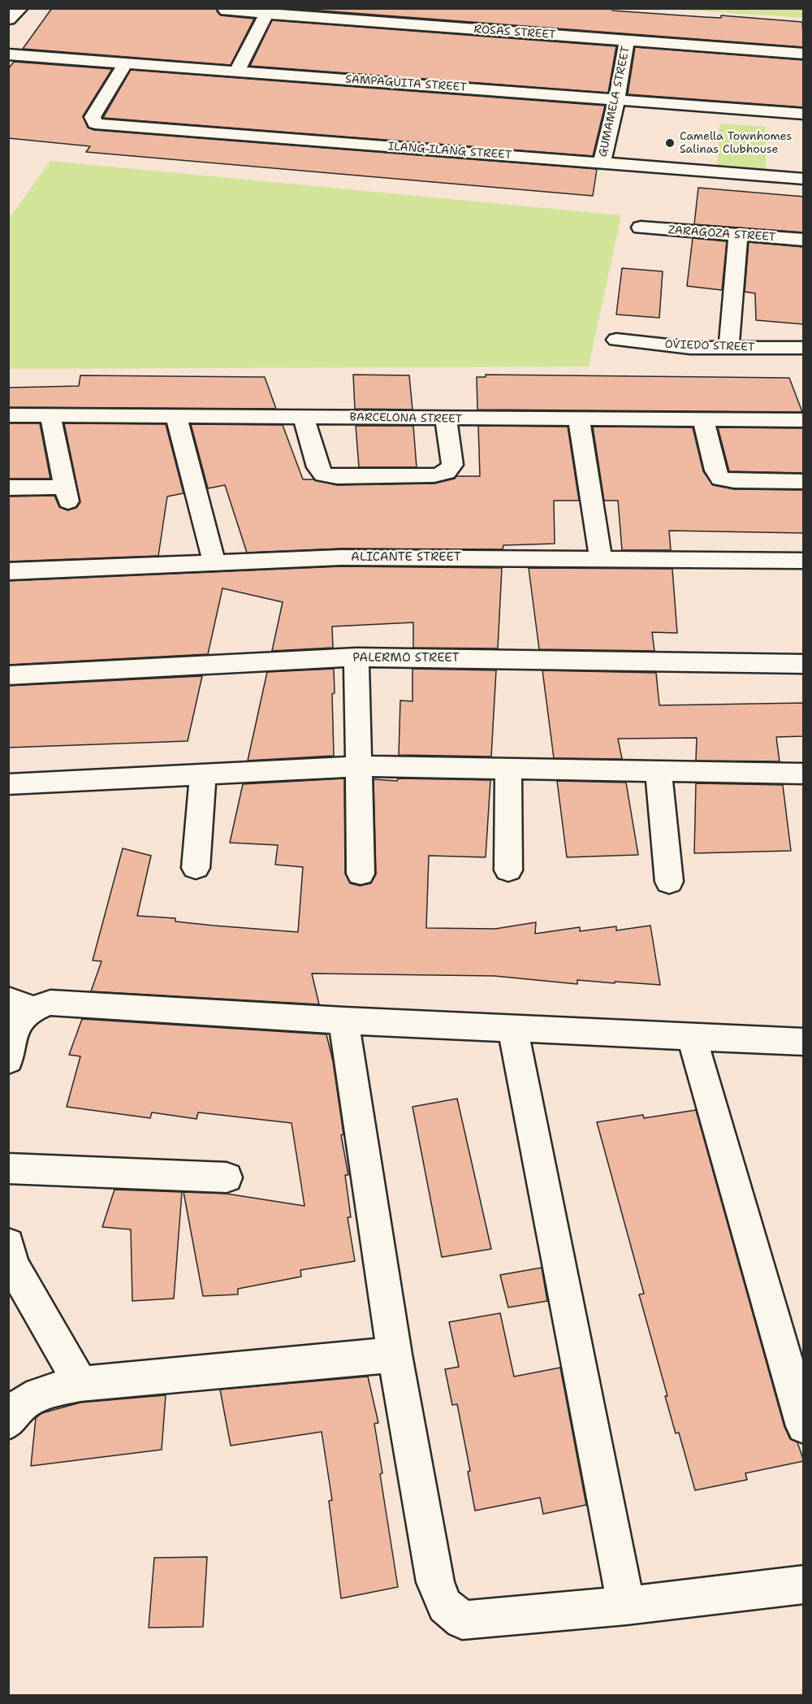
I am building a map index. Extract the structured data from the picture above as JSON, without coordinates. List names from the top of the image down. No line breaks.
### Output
{"streets":{"street":["ROSAS STREET","SAMPAGUITA STREET","GUMAMELA STREET","ILANG-ILANG STREET","ZARAGOZA STREET","OVIEDO STREET","BARCELONA STREET","ALICANTE STREET","PALERMO STREET"]},"crossings":[["ROSAS STREET","GUMAMELA STREET"],["SAMPAGUITA STREET","GUMAMELA STREET"],["SAMPAGUITA STREET","ILANG-ILANG STREET"],["GUMAMELA STREET","ILANG-ILANG STREET"]],"places":["Camella Townhomes Salinas Clubhouse"]}
